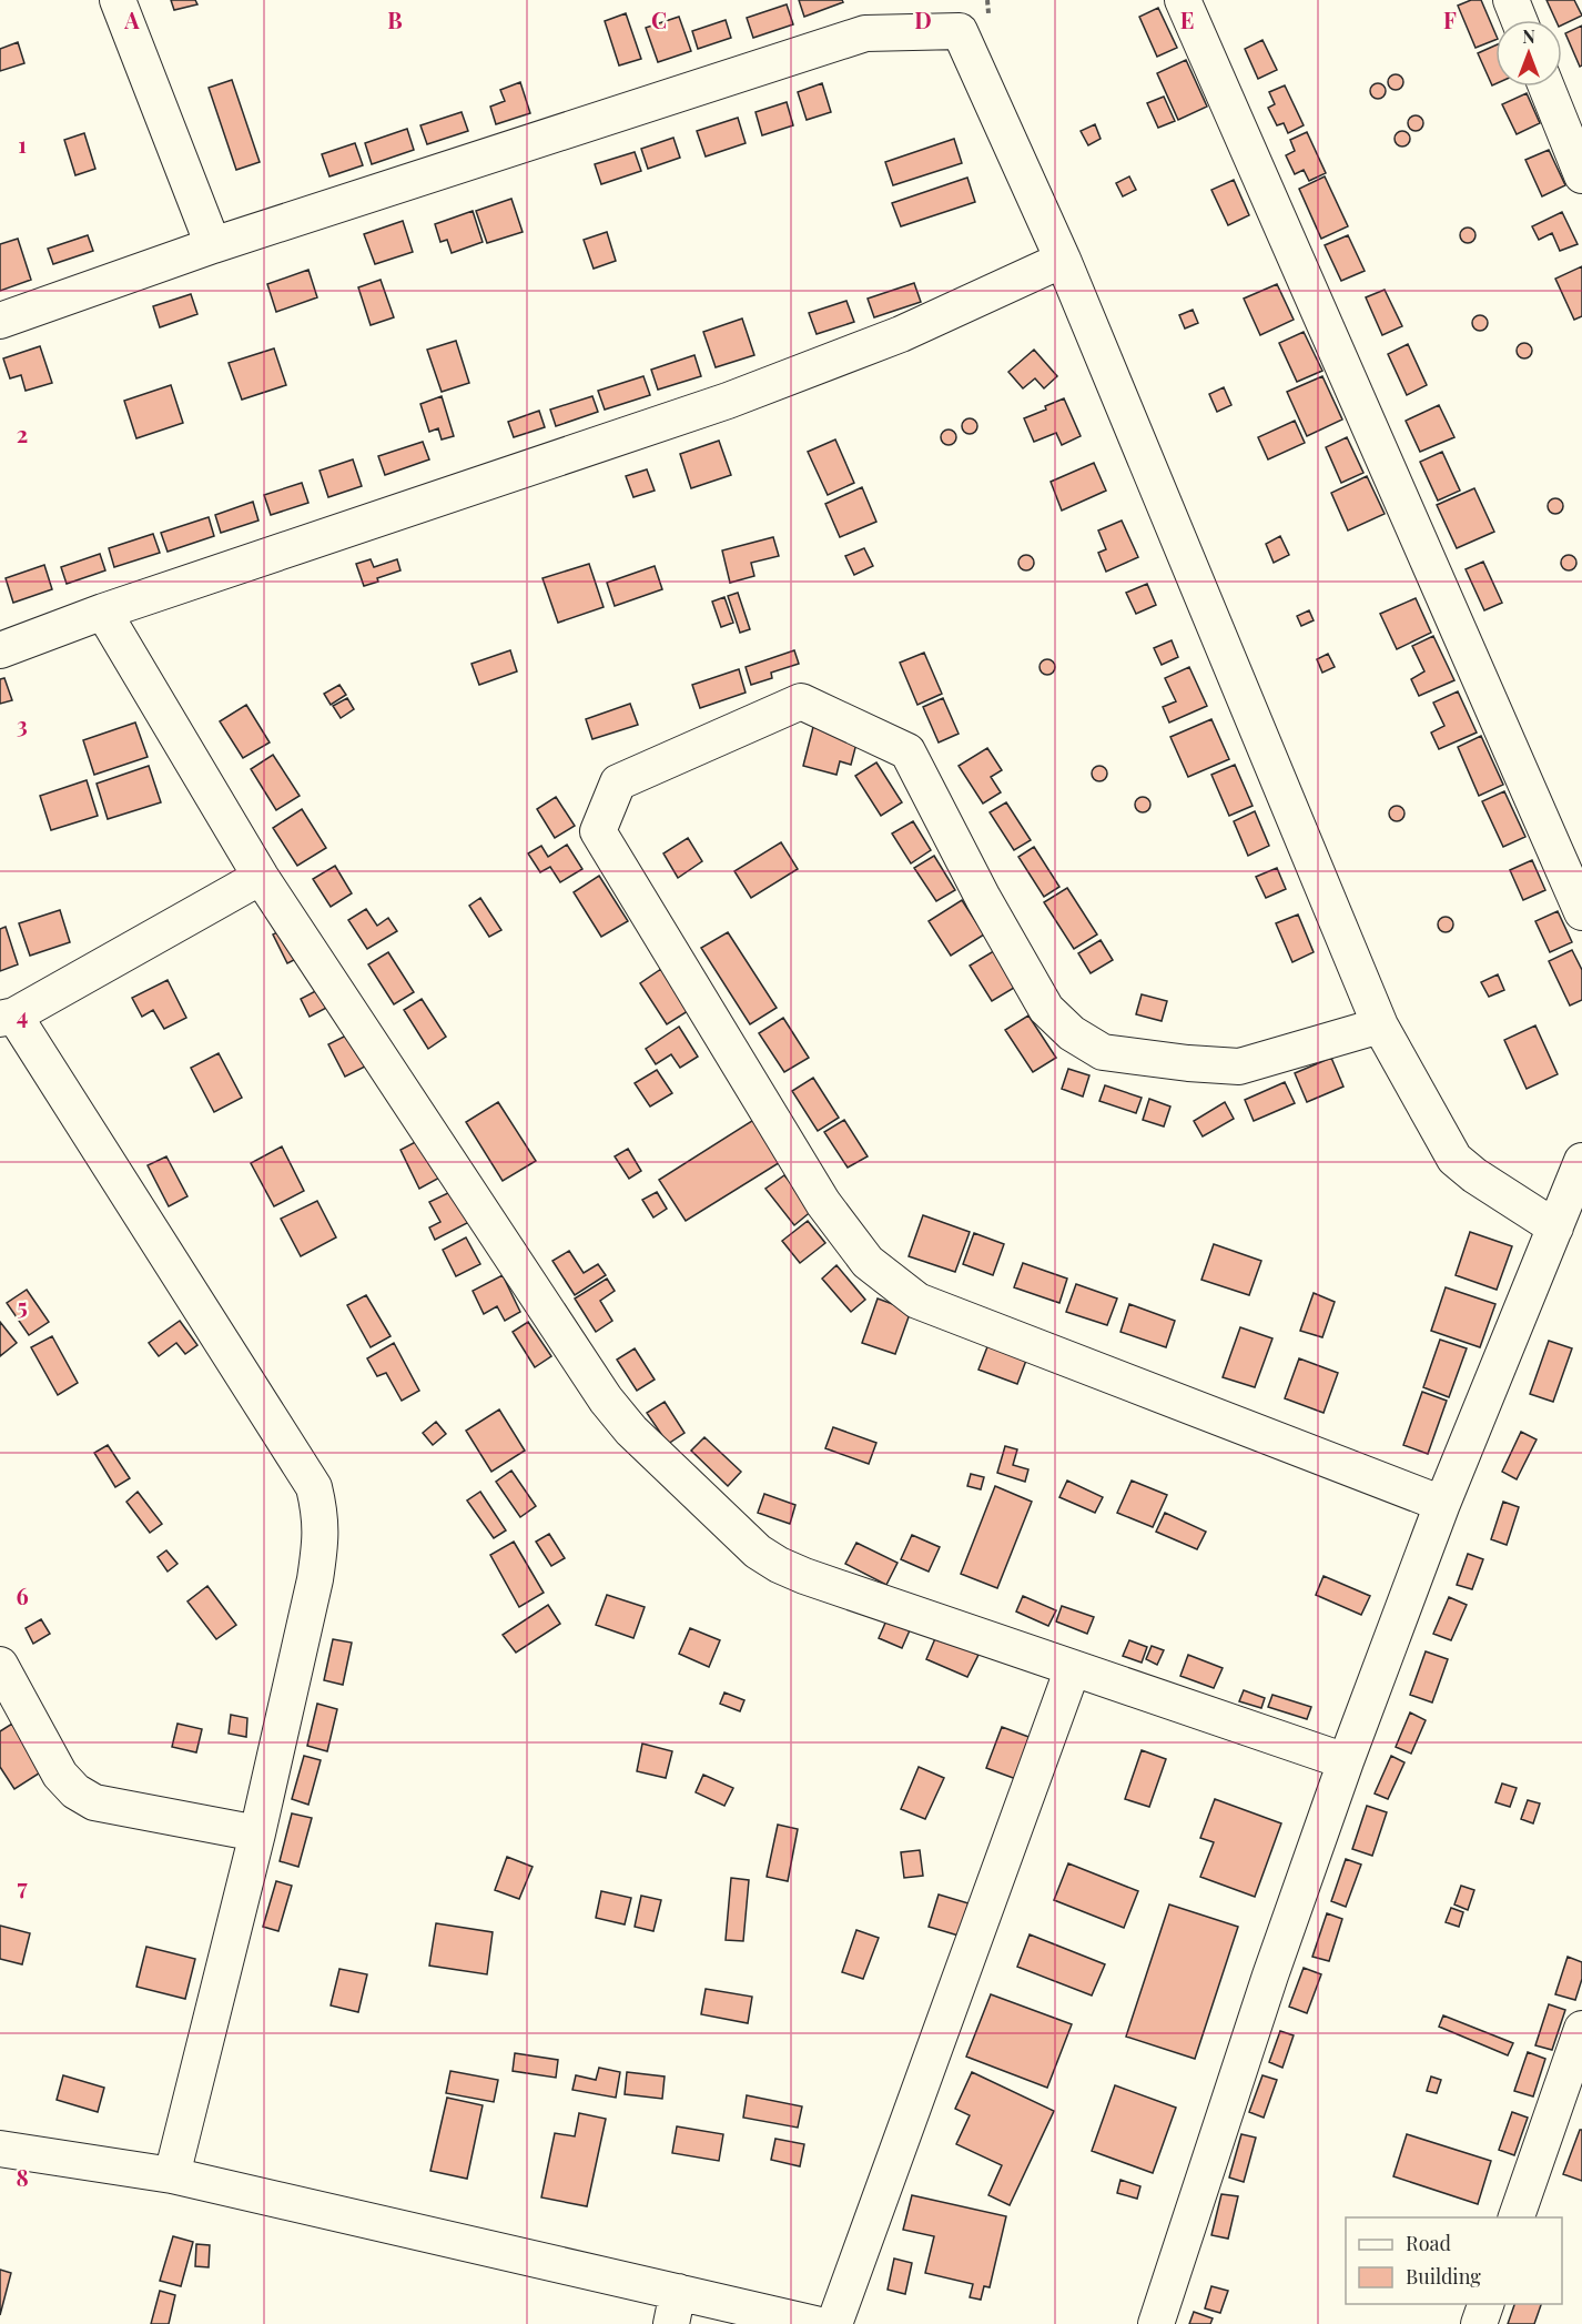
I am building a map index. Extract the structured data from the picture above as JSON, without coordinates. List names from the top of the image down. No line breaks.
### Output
{"legend":["Road","Building"],"north":"top","grid":{"columns":["A","B","C","D","E","F"],"rows":["1","2","3","4","5","6","7","8"]}}
